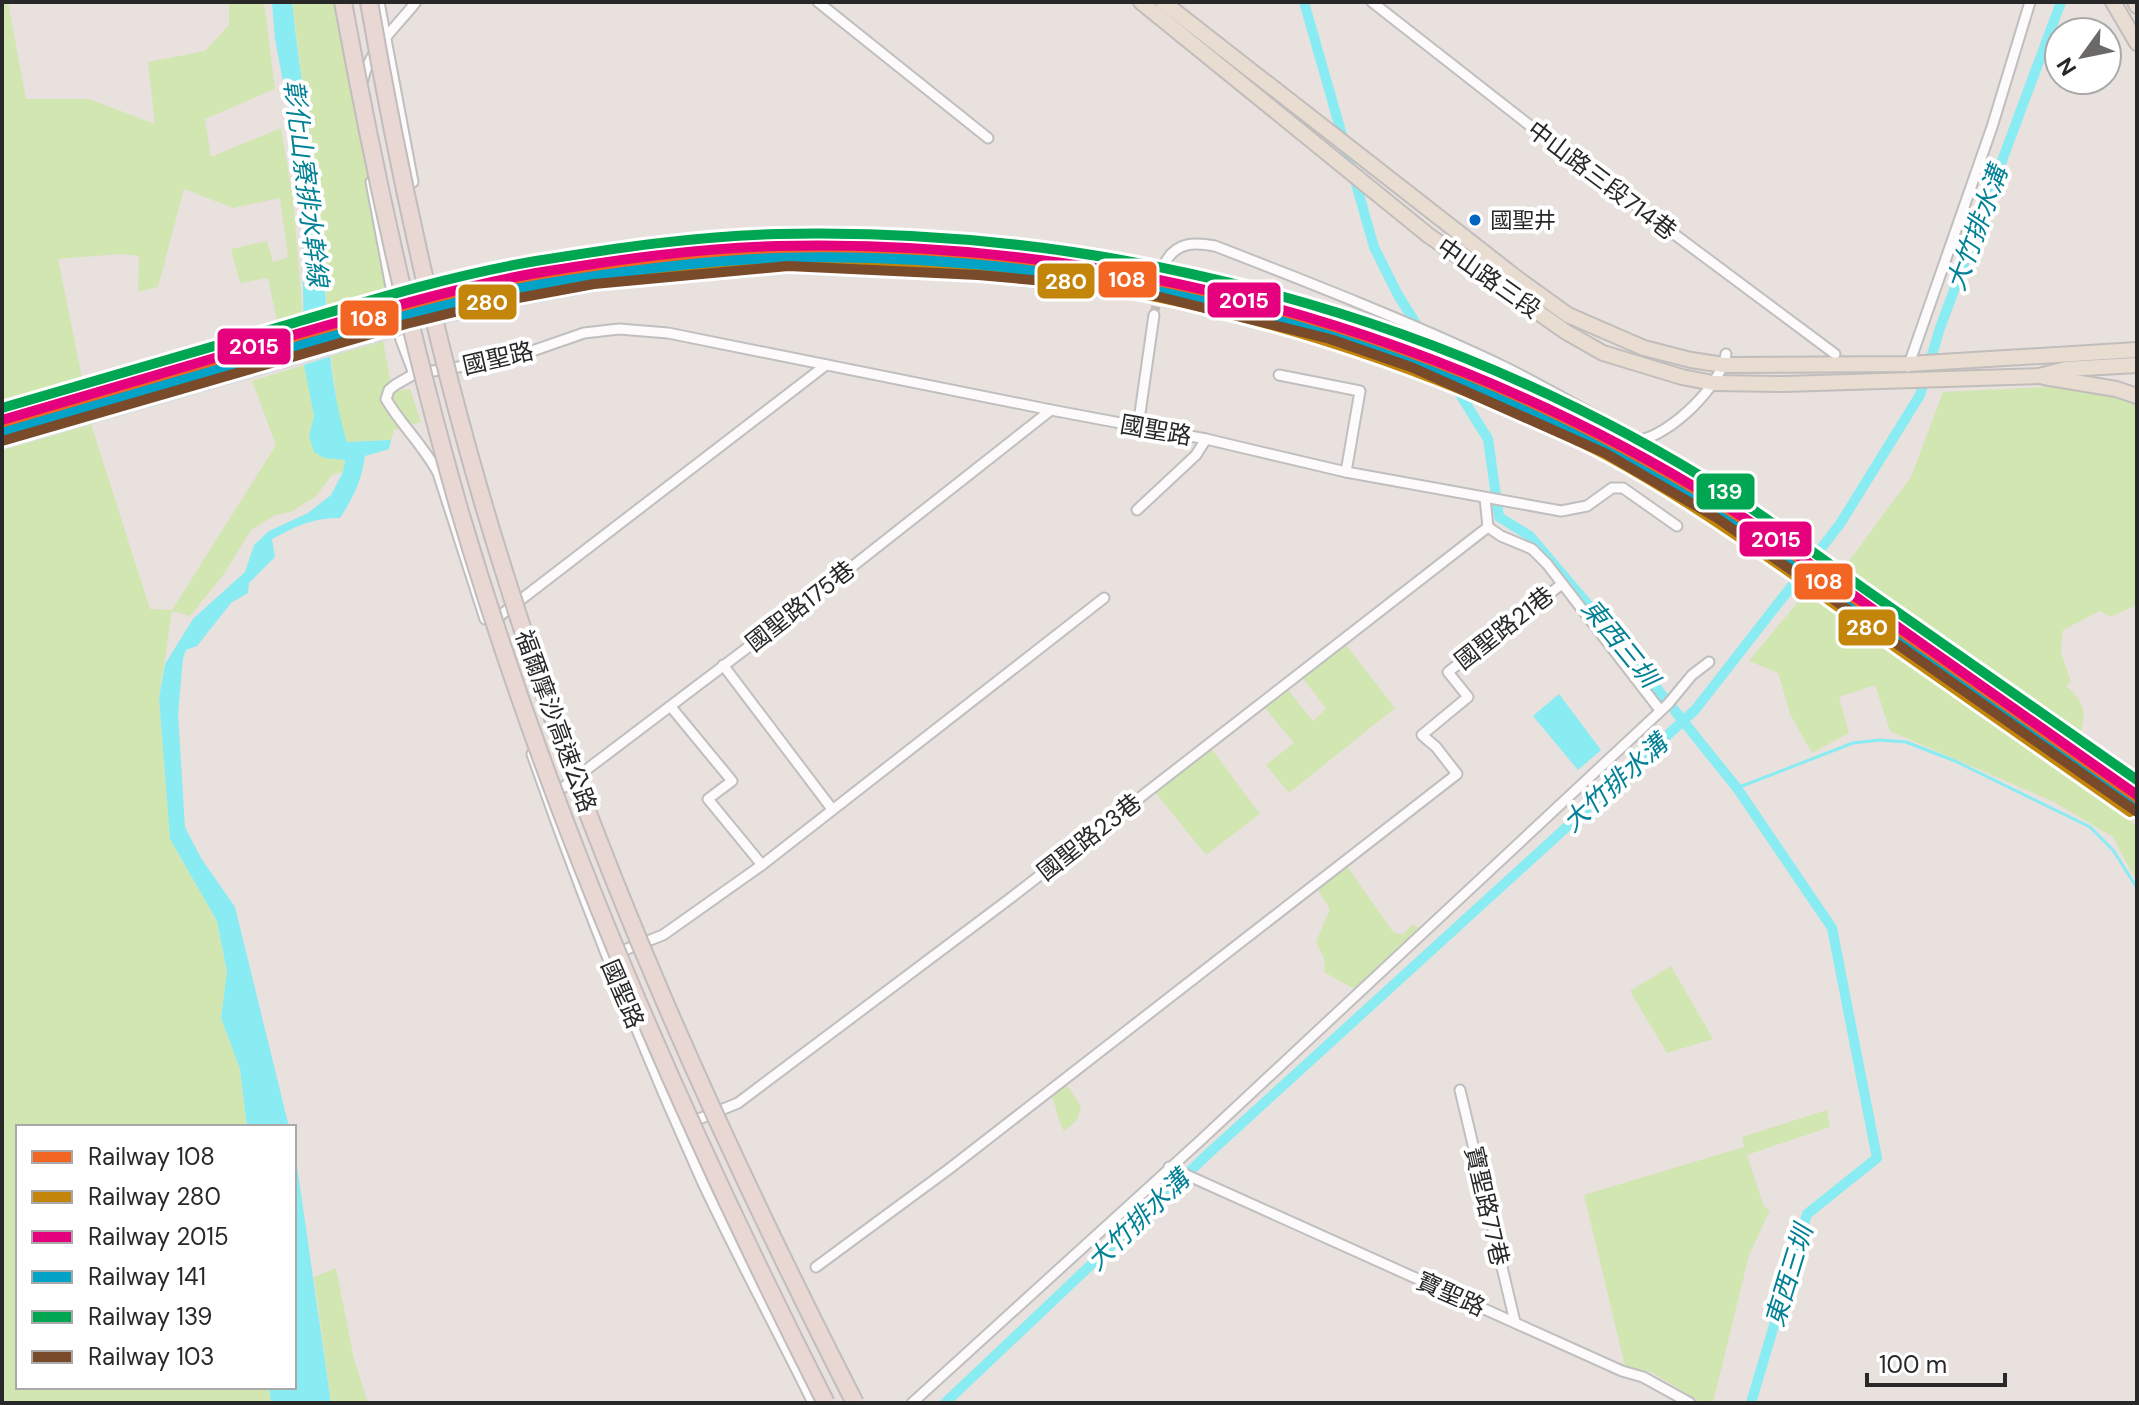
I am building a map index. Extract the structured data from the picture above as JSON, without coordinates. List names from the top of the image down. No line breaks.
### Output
{"streets":{"highway":["福爾摩沙高速公路"],"main road":["中山路三段"],"street":["中山路三段714巷","國聖路","國聖路175巷","國聖路21巷","國聖路23巷","寶聖路77巷","寶聖路"]},"crossings":[["國聖路","國聖路175巷"],["國聖路","國聖路23巷"],["寶聖路77巷","寶聖路"]],"water":["彰化山寮排水幹線","大竹排水溝","東西三圳"],"places":["國聖井"],"lines":["rail line 139","rail line 2015","rail line 108","rail line 141","rail line 280","rail line 103"],"legend":["Railway 108","Railway 280","Railway 2015","Railway 141","Railway 139","Railway 103"],"scale_bar":"100 m","north":"bottom left"}
